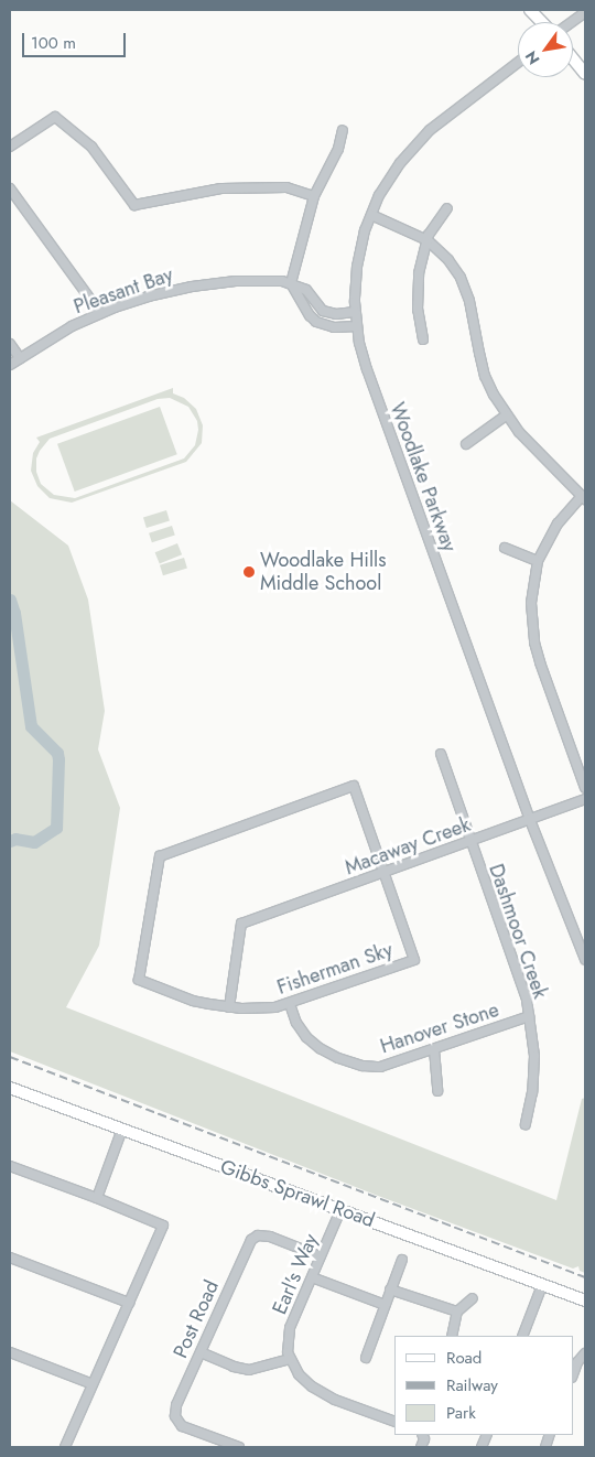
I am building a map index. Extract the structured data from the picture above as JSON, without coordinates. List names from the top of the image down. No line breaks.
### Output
{"streets":{"main road":["Gibbs Sprawl Road"],"street":["Pleasant Bay","Woodlake Parkway","Macaway Creek","Dashmoor Creek","Fisherman Sky","Hanover Stone","Earl's Way","Post Road"]},"crossings":[["Woodlake Parkway","Macaway Creek"],["Macaway Creek","Dashmoor Creek"],["Macaway Creek","Fisherman Sky"],["Dashmoor Creek","Hanover Stone"],["Fisherman Sky","Hanover Stone"],["Gibbs Sprawl Road","Earl's Way"],["Earl's Way","Post Road"]],"places":["Woodlake Hills Middle School"],"legend":["Road","Railway","Park"],"scale_bar":"100 m","north":"bottom left"}
